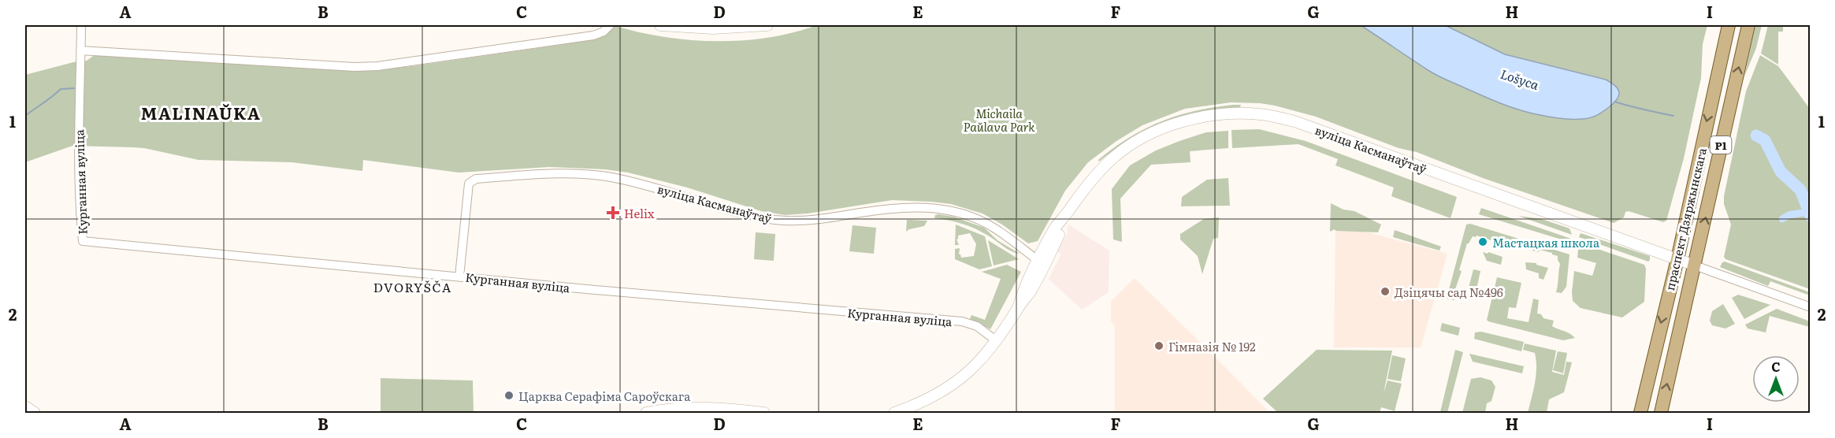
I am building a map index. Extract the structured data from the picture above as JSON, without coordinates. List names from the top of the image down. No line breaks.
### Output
{"streets":{"main road":["Р1","праспект Дзяржынскага"],"street":["вуліца Касманаўтаў","Курганная вуліца"]},"crossings":[["вуліца Касманаўтаў","Курганная вуліца"],["вуліца Касманаўтаў","праспект Дзяржынскага"]],"districts":["MALINAŬKA","DVORYŠČA"],"water":["Lošyca"],"parks":["Michaila Paŭlava Park"],"places":{"health":["Helix"],"other":["Мастацкая школа","Дзіцячы сад №496","Гімназія № 192","Царква Серафіма Сароўскага"]},"north":"top","grid":{"columns":["A","B","C","D","E","F","G","H","I"],"rows":["1","2"]}}
